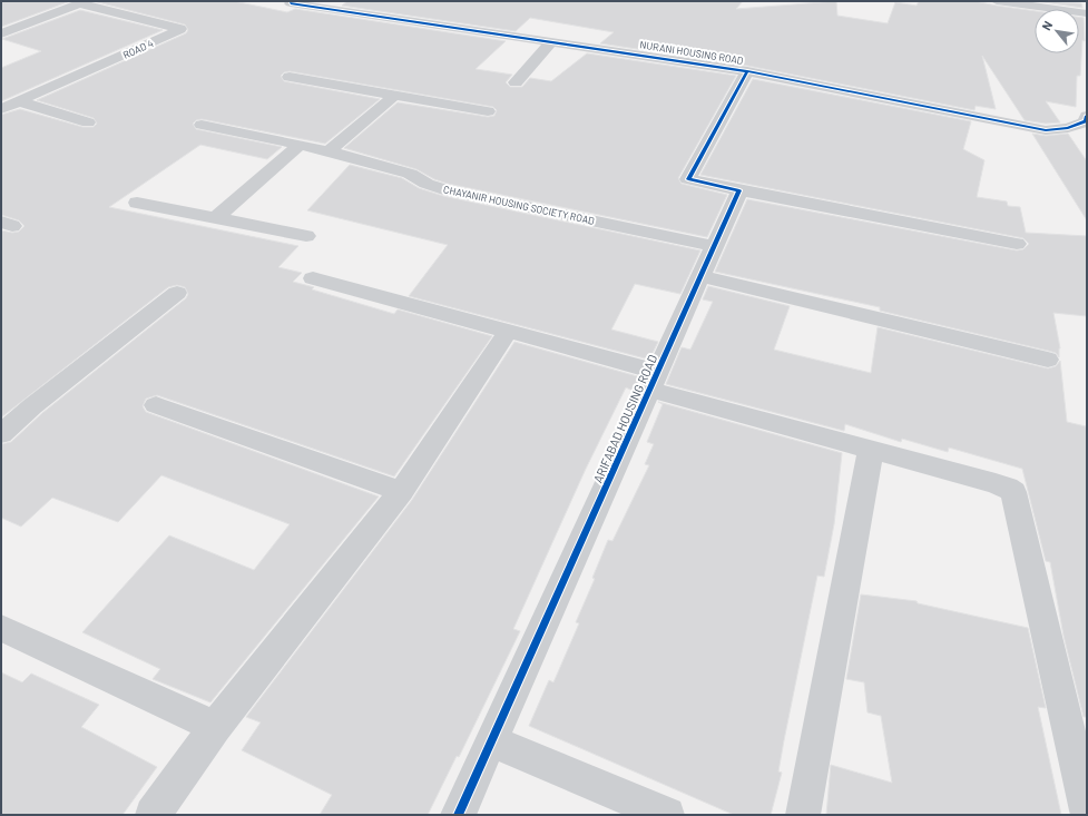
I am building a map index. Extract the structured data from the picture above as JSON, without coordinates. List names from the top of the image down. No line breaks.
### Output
{"streets":{"street":["ROAD 4","NURANI HOUSING ROAD","CHAYANIR HOUSING SOCIETY ROAD","ARIFABAD HOUSING ROAD"]},"crossings":[["CHAYANIR HOUSING SOCIETY ROAD","ARIFABAD HOUSING ROAD"]],"north":"top left"}
